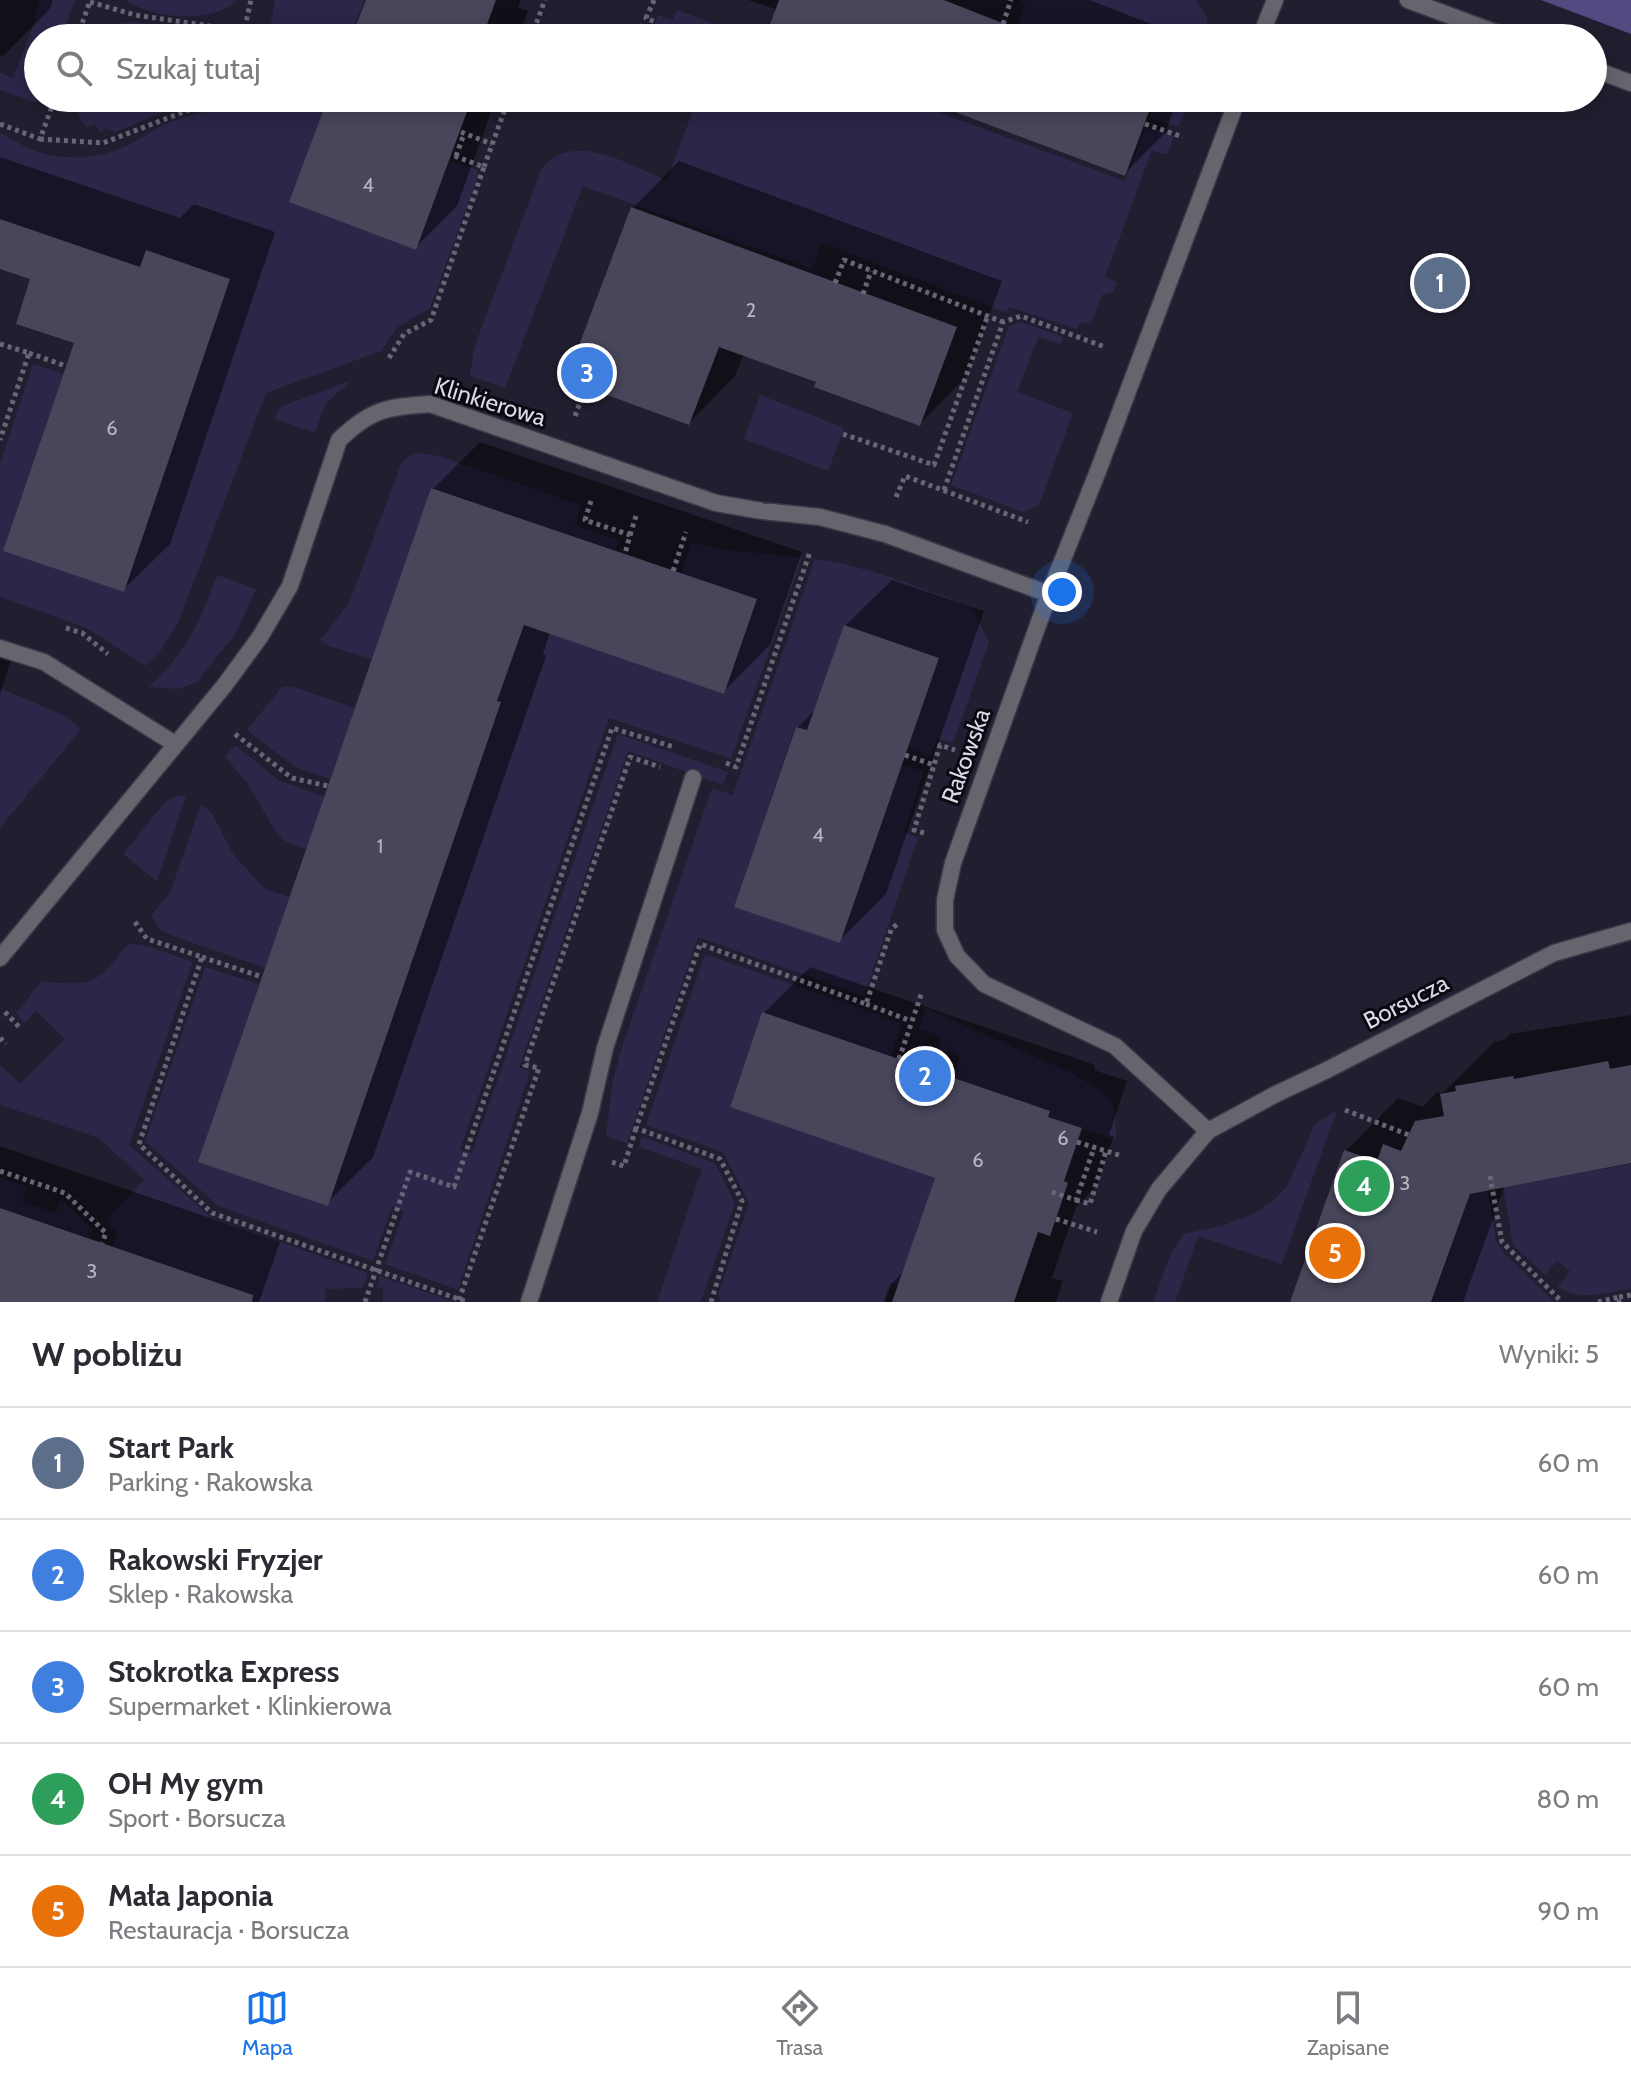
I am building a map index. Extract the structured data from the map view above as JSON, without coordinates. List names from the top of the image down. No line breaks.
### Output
{"streets":{"street":["Klinkierowa","Rakowska","Borsucza"]},"crossings":[["Klinkierowa","Rakowska"],["Rakowska","Borsucza"]],"house_numbers":["4","2","6","4","1","6","6","3","3"],"page":{"search":"Szukaj tutaj","pins":["1","3","2","4","5"],"heading":["W pobliżu","Wyniki: 5"],"list":[{"mark":"1","name":"Start Park","note":"Parking · Rakowska","value":"60 m"},{"mark":"2","name":"Rakowski Fryzjer","note":"Sklep · Rakowska","value":"60 m"},{"mark":"3","name":"Stokrotka Express","note":"Supermarket · Klinkierowa","value":"60 m"},{"mark":"4","name":"OH My gym","note":"Sport · Borsucza","value":"80 m"},{"mark":"5","name":"Mała Japonia","note":"Restauracja · Borsucza","value":"90 m"}],"nav":["Mapa","Trasa","Zapisane"]}}
